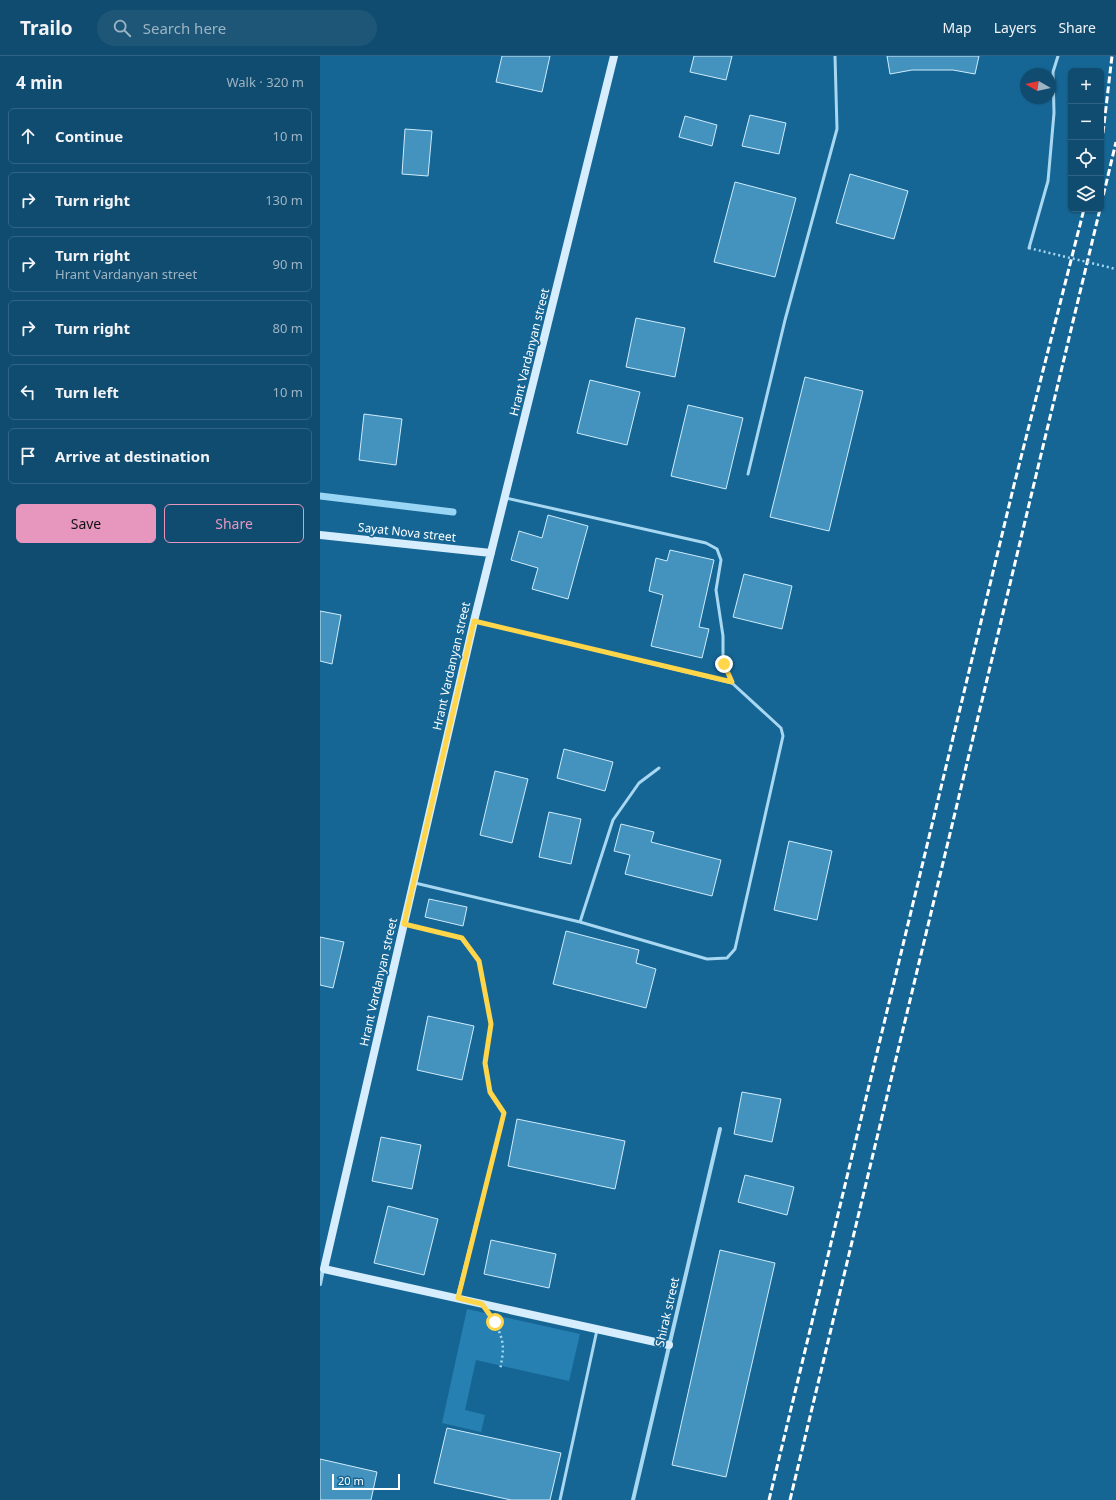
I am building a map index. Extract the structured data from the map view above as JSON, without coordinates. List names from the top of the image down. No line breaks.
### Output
{"streets":{"main road":["Hrant Vardanyan street","Sayat Nova street"],"street":["Shirak street"]},"crossings":[["Hrant Vardanyan street","Sayat Nova street"]],"scale_bar":"20 m","north":"left","page":{"header":"Trailo","search":"Search here","nav":["Map","Layers","Share"],"heading":["4 min","Walk · 320 m"],"map_buttons":["+","−"],"list":[["Continue","10 m"],["Turn right","130 m"],["Turn right","Hrant Vardanyan street","90 m"],["Turn right","80 m"],["Turn left","10 m"],"Arrive at destination"],"buttons":["Save","Share"],"scale":"20 m"}}
